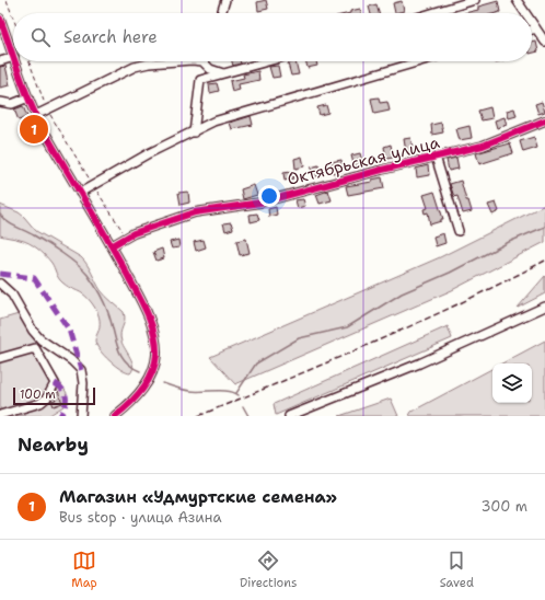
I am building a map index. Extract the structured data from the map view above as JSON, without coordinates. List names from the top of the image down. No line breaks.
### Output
{"streets":{"street":["Октябрьская улица"]},"scale_bar":"100 m","page":{"search":"Search here","pins":"1","scale":"100 m","heading":"Nearby","list":[{"mark":"1","name":"Магазин «Удмуртские семена»","note":"Bus stop · улица Азина","value":"300 m"}],"nav":["Map","Directions","Saved"]}}
